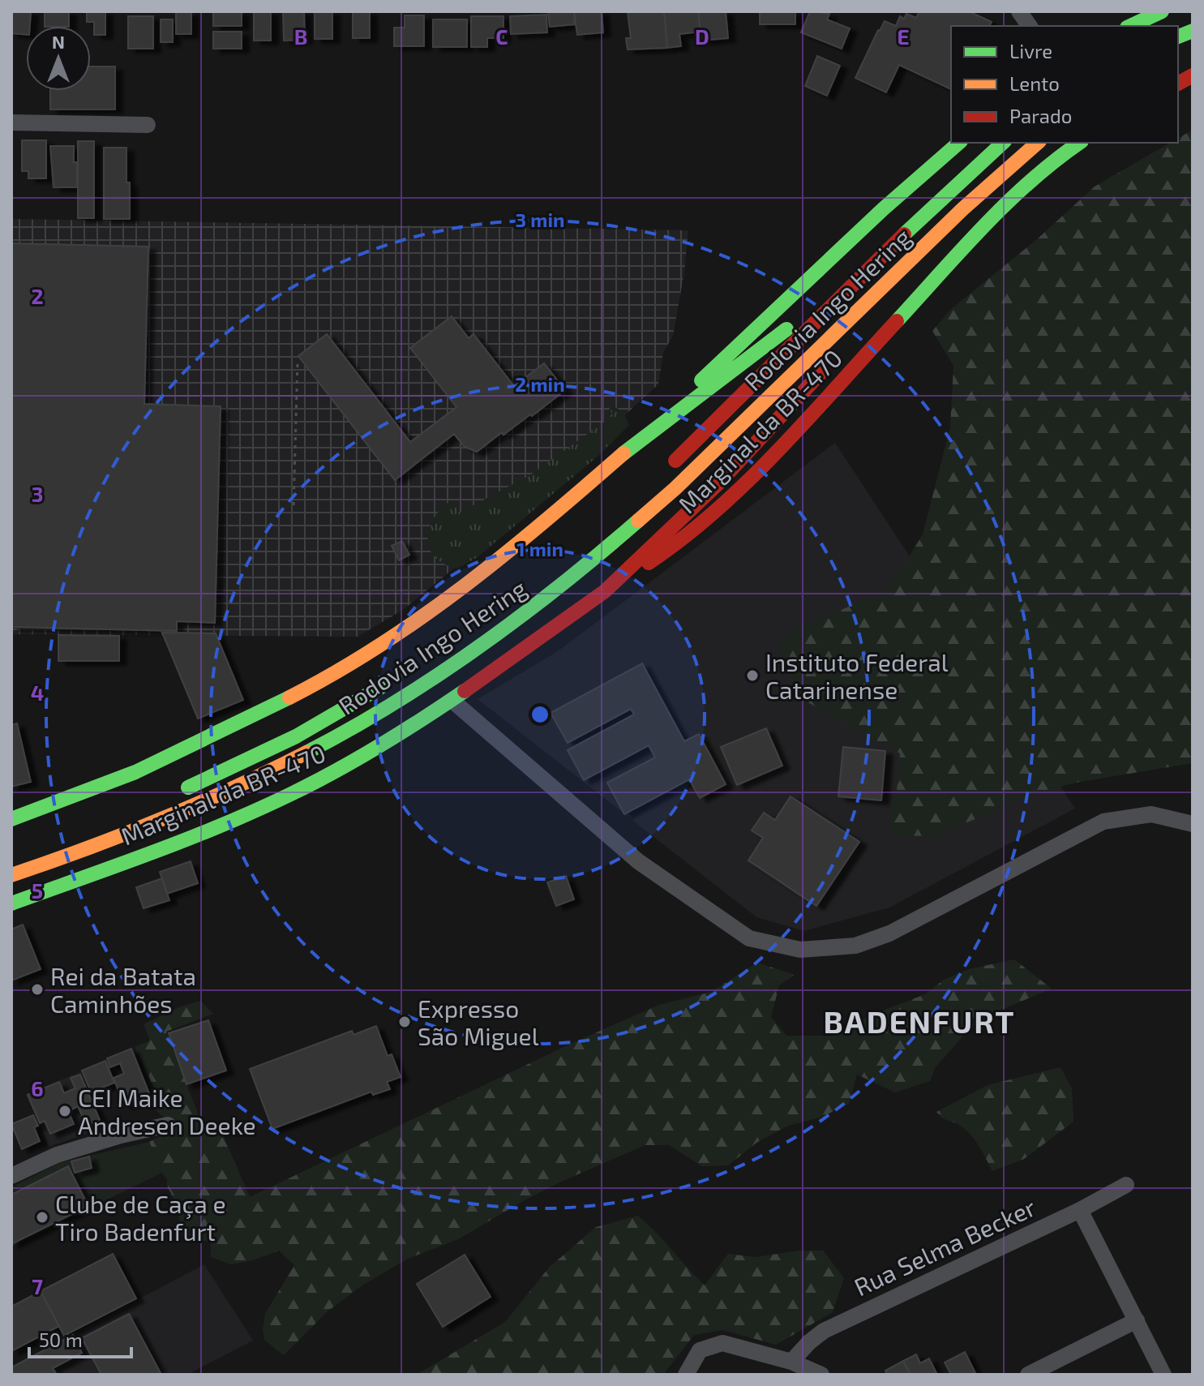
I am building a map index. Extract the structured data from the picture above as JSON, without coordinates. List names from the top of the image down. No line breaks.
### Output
{"streets":{"main road":["Rodovia Ingo Hering","Marginal da BR-470"],"street":["Rua Selma Becker"]},"districts":["BADENFURT"],"places":["Instituto Federal Catarinense","Rei da Batata Caminhões","Expresso São Miguel","CEI Maike Andresen Deeke","Clube de Caça e Tiro Badenfurt"],"legend":["Livre","Lento","Parado"],"scale_bar":"50 m","north":"top","grid":{"columns":["B","C","D","E"],"rows":["2","3","4","5","6","7"]},"rings":["3 min","2 min","1 min"]}
